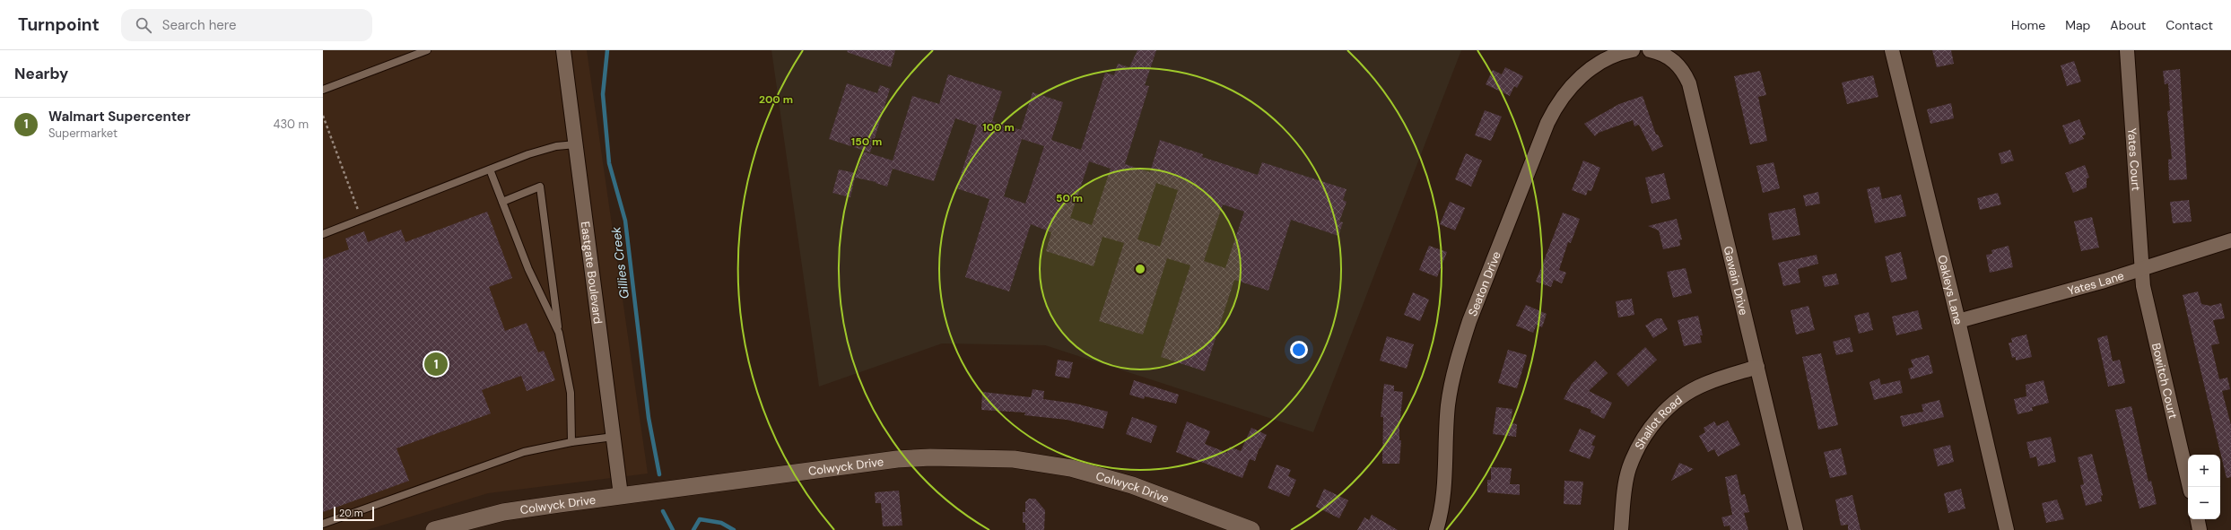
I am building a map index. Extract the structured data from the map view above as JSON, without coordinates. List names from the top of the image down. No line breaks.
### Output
{"streets":{"street":["Yates Court","Eastgate Boulevard","Gawain Drive","Yates Lane","Seaton Drive","Oakleys Lane","Bowitch Court","Shallot Road","Colwyck Drive"]},"crossings":[["Yates Court","Yates Lane"],["Yates Court","Bowitch Court"],["Eastgate Boulevard","Colwyck Drive"],["Gawain Drive","Shallot Road"],["Yates Lane","Oakleys Lane"],["Yates Lane","Bowitch Court"]],"water":["Gillies Creek"],"scale_bar":"20 m","page":{"header":"Turnpoint","search":"Search here","nav":["Home","Map","About","Contact"],"heading":"Nearby","list":[{"mark":"1","name":"Walmart Supercenter","note":"Supermarket","value":"430 m"}],"pins":"1","map_buttons":["+","−"],"scale":"20 m"},"rings":["200 m","100 m","150 m","50 m"]}
